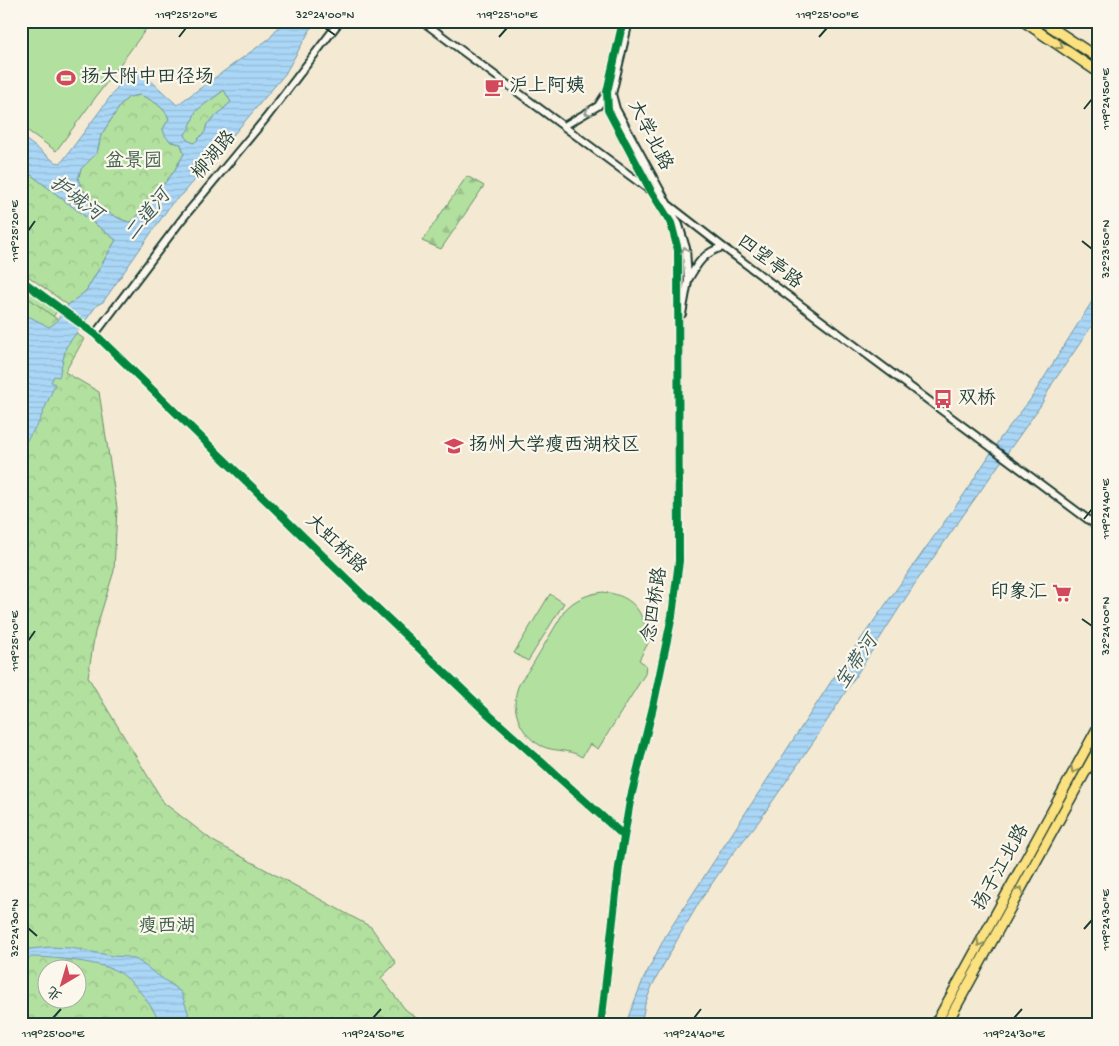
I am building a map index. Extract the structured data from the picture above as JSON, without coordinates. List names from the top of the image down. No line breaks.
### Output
{"streets":{"main road":["扬子江北路"],"street":["大学北路","柳湖路","四望亭路","大虹桥路","念四桥路"]},"crossings":[["大学北路","四望亭路"],["大学北路","念四桥路"],["柳湖路","大虹桥路"],["四望亭路","念四桥路"],["大虹桥路","念四桥路"]],"water":["护城河","二道河","宝带河"],"parks":["盆景园","瘦西湖"],"places":{"sports":["扬大附中田径场"],"cafe":["沪上阿姨"],"bus stop":["双桥"],"school or university":["扬州大学瘦西湖校区"],"supermarket":["印象汇"]},"north":"bottom left","coordinates":["119°25'20\"E","32°24'00\"N","119°25'10\"E","119°25'00\"E","119°24'50\"E","32°23'50\"N","119°24'40\"E","119°24'30\"E","32°24'30\"N"]}
